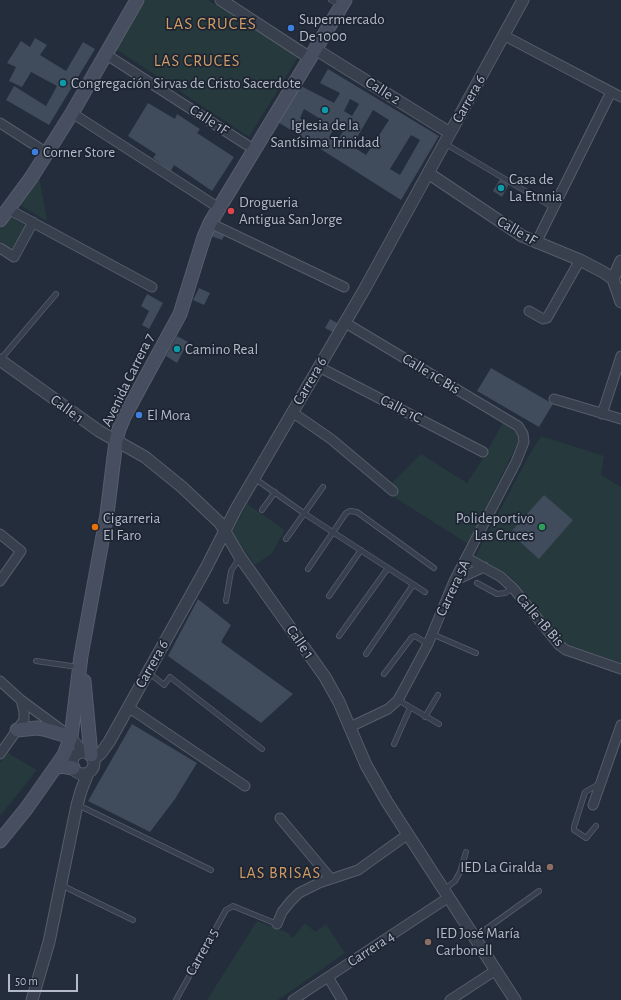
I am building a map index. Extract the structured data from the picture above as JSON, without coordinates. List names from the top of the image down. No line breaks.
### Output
{"streets":{"main road":["Avenida Carrera 7"],"street":["Calle 2","Carrera 6","Calle 1F","Calle 1C Bis","Calle 1","Calle 1C","Carrera 5A","Calle 1B Bis","Carrera 4"],"lane":["Carrera 5"]},"crossings":[["Calle 2","Carrera 6"],["Calle 2","Avenida Carrera 7"],["Carrera 6","Calle 1F"],["Carrera 6","Calle 1C Bis"],["Carrera 6","Calle 1"],["Carrera 6","Calle 1C"],["Calle 1F","Avenida Carrera 7"],["Calle 1C Bis","Carrera 5A"],["Avenida Carrera 7","Calle 1"],["Calle 1","Carrera 5A"],["Calle 1","Carrera 4"],["Carrera 5A","Calle 1B Bis"]],"districts":["LAS CRUCES","LAS CRUCES","LAS BRISAS"],"places":["Supermercado De 1000","Congregación Sirvas de Cristo Sacerdote","Iglesia de la Santísima Trinidad","Corner Store","Casa de La Etnnia","Drogueria Antigua San Jorge","Camino Real","El Mora","Cigarreria El Faro","Polideportivo Las Cruces","IED La Giralda","IED José María Carbonell"],"scale_bar":"50 m"}
